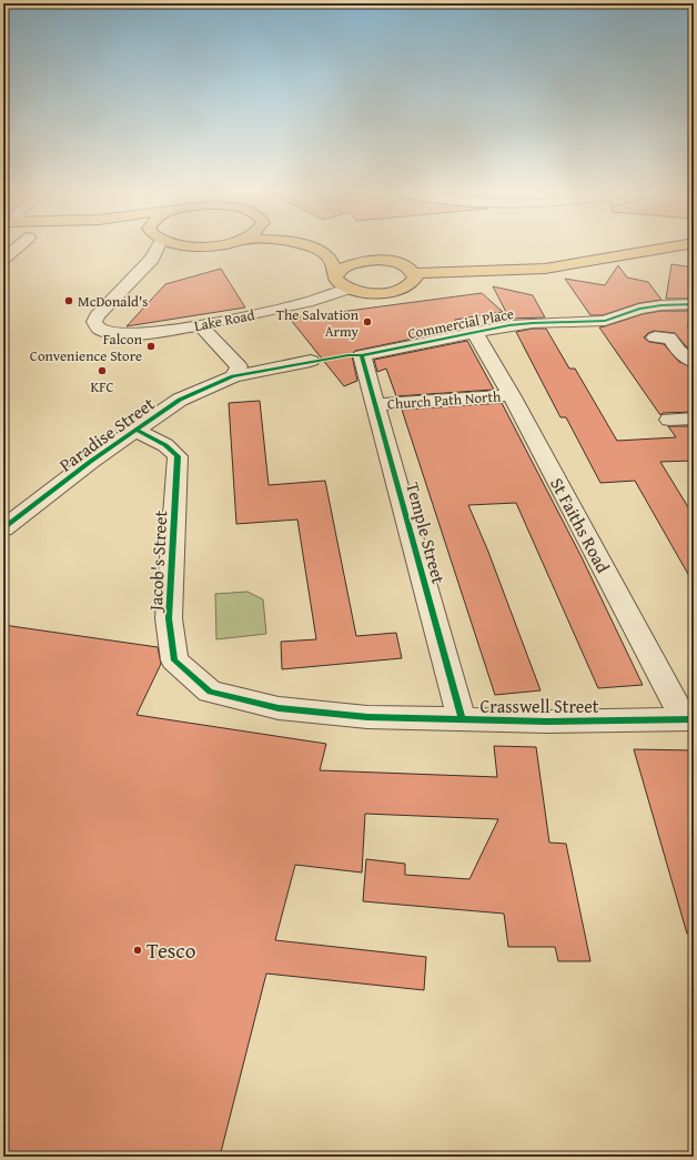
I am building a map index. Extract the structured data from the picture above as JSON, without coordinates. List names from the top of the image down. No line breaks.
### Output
{"streets":{"street":["Lake Road","Commercial Place","Church Path North","Paradise Street","St Faiths Road","Temple Street","Jacob's Street","Crasswell Street"]},"crossings":[["Commercial Place","St Faiths Road"],["Commercial Place","Temple Street"],["Church Path North","St Faiths Road"],["Church Path North","Temple Street"],["Paradise Street","Jacob's Street"],["St Faiths Road","Crasswell Street"],["Temple Street","Crasswell Street"],["Jacob's Street","Crasswell Street"]],"places":["McDonald's","The Salvation Army","Falcon Convenience Store","KFC","Tesco"]}
